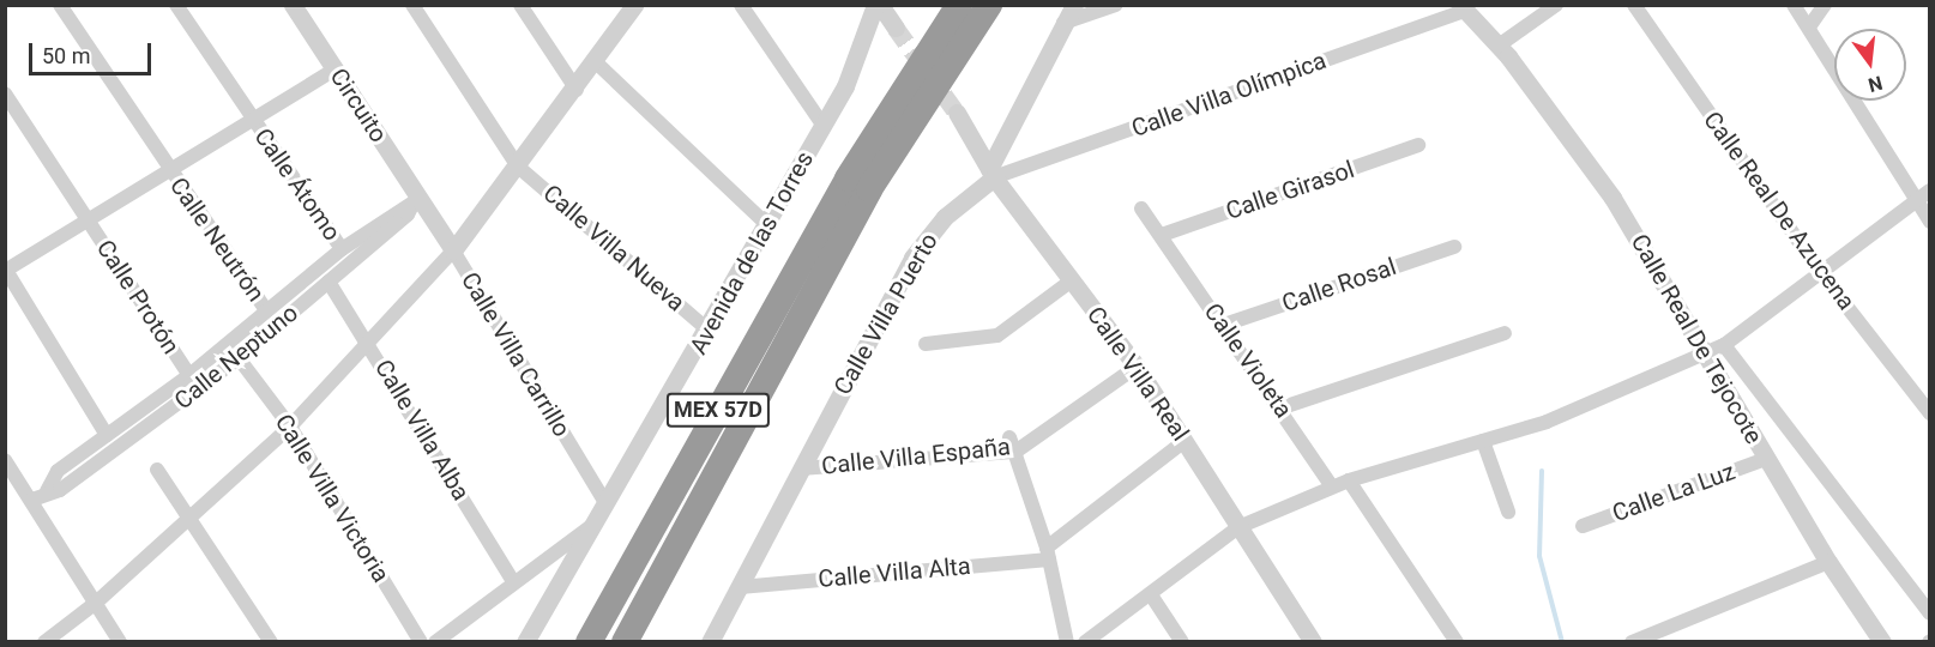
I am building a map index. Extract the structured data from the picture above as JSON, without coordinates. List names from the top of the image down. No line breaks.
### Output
{"streets":{"highway":["MEX 57D"],"street":["Calle Villa Olímpica","Circuito","Calle Átomo","Calle Girasol","Calle Real De Azucena","Calle Neutrón","Calle Villa Nueva","Avenida de las Torres","Calle Rosal","Calle Protón","Calle Villa Puerto","Calle Real De Tejocote","Calle Villa Carrillo","Calle Neptuno","Calle Violeta","Calle Villa Real","Calle Villa Alba","Calle Villa España","Calle La Luz","Calle Villa Victoria","Calle Villa Alta"]},"crossings":[["Calle Villa Olímpica","Calle Villa Puerto"],["Calle Villa Olímpica","Calle Real De Tejocote"],["Calle Villa Olímpica","Calle Villa Real"],["Circuito","Calle Villa Carrillo"],["Circuito","Calle Neptuno"],["Calle Átomo","Calle Neptuno"],["Calle Girasol","Calle Violeta"],["Calle Neutrón","Calle Neptuno"],["Calle Villa Nueva","Avenida de las Torres"],["Avenida de las Torres","Calle Villa Carrillo"],["Calle Rosal","Calle Violeta"],["Calle Protón","Calle Neptuno"],["Calle Villa Puerto","Calle Villa Real"],["Calle Villa Puerto","Calle Villa España"],["Calle Villa Puerto","Calle Villa Alta"],["Calle Real De Tejocote","Calle La Luz"],["Calle Villa Carrillo","Calle Neptuno"],["Calle Neptuno","Calle Villa Alba"],["Calle Neptuno","Calle Villa Victoria"],["Calle Villa Real","Calle Villa España"]],"scale_bar":"50 m","north":"bottom"}
